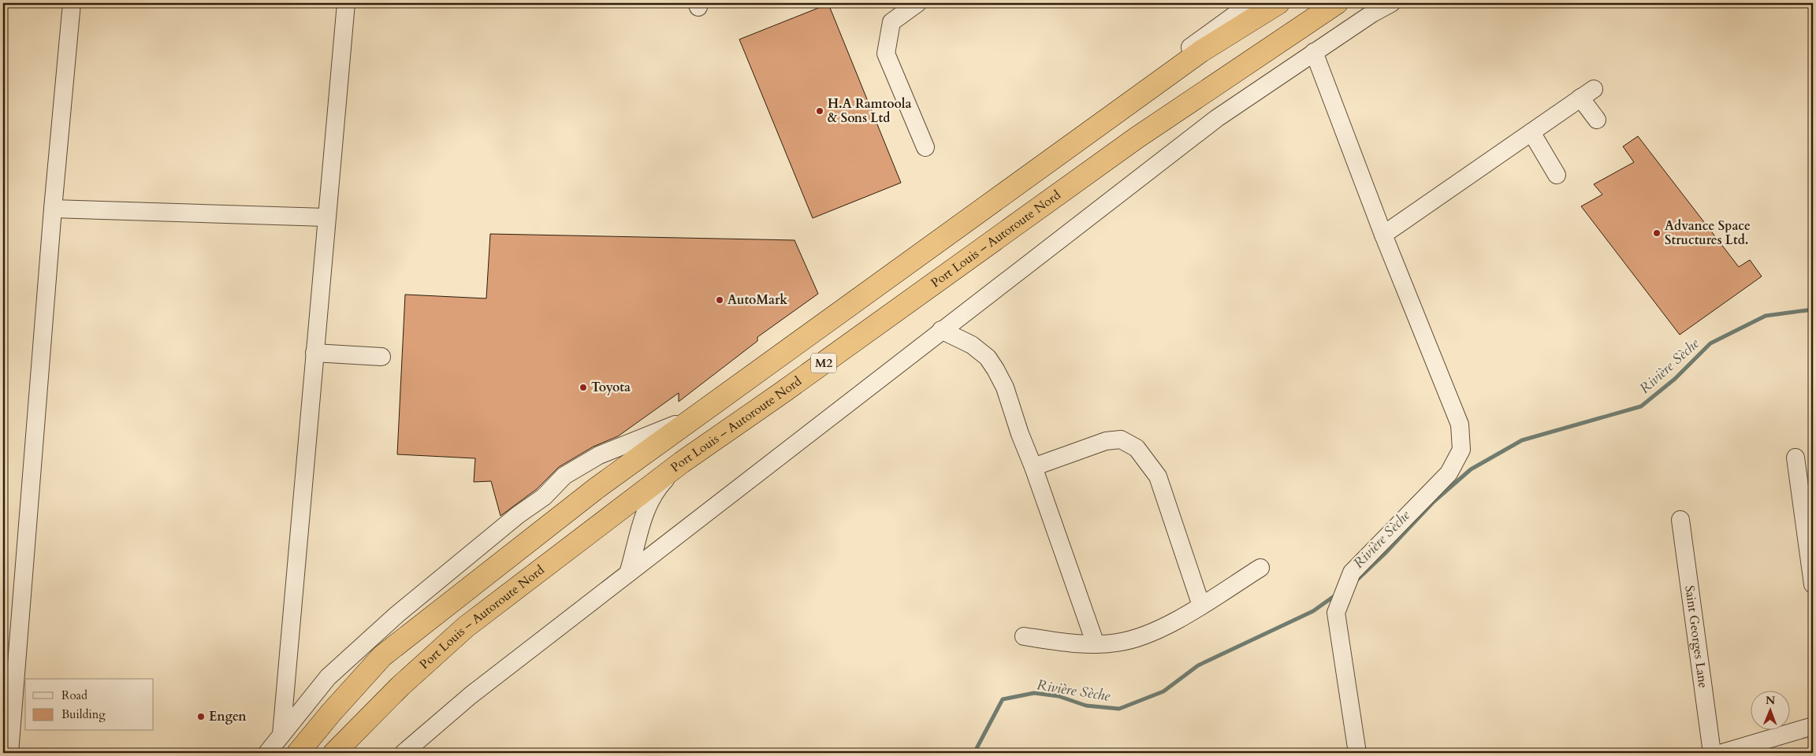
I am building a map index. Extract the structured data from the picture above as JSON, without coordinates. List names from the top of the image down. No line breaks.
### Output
{"streets":{"highway":["Port Louis – Autoroute Nord","M2"],"street":["Saint Georges Lane"]},"water":["Rivière Sèche"],"places":["H.A Ramtoola & Sons Ltd","Advance Space Structures Ltd.","AutoMark","Toyota","Engen"],"legend":["Road","Building"],"north":"top"}
